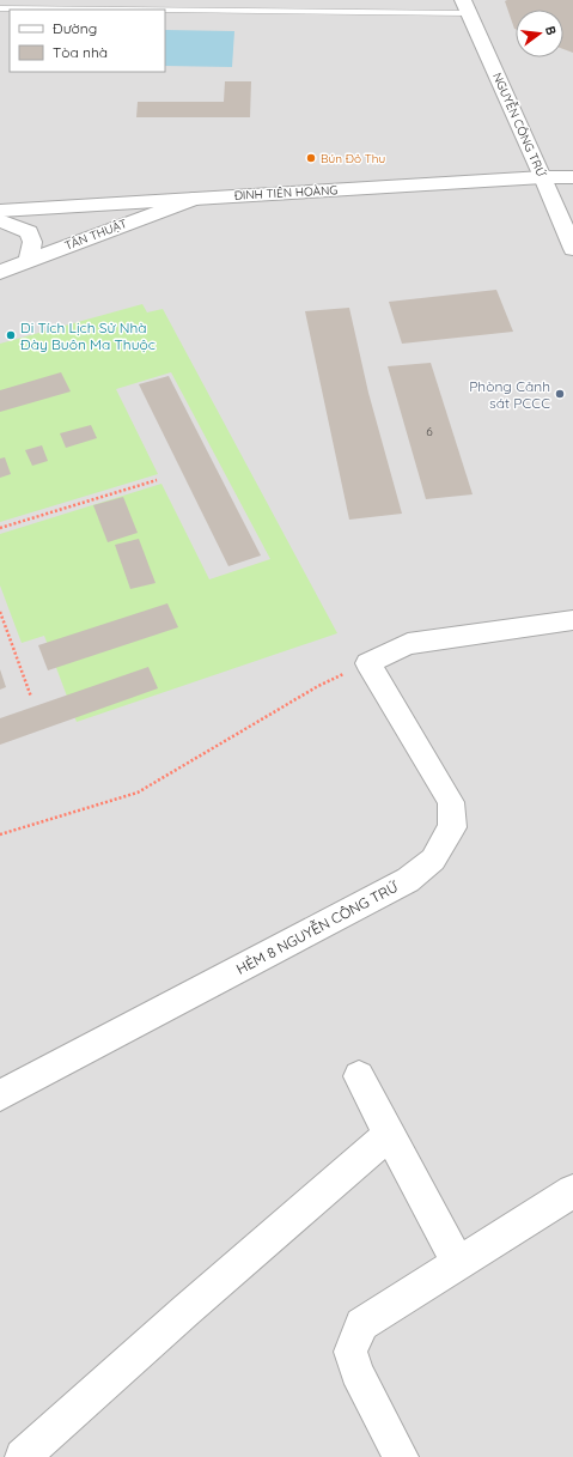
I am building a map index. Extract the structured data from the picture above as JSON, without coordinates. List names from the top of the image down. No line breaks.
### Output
{"streets":{"street":["NGUYỄN CÔNG TRỨ","ĐINH TIÊN HOÀNG","TÂN THUẬT","HẺM 8 NGUYỄN CÔNG TRỨ"]},"crossings":[["NGUYỄN CÔNG TRỨ","ĐINH TIÊN HOÀNG"],["ĐINH TIÊN HOÀNG","TÂN THUẬT"]],"places":["Bún Đỏ Thu","Di Tích Lịch Sử Nhà Đày Buôn Ma Thuộc","Phòng Cảnh sát PCCC"],"house_numbers":["6"],"legend":["Đường","Tòa nhà"],"north":"right"}
